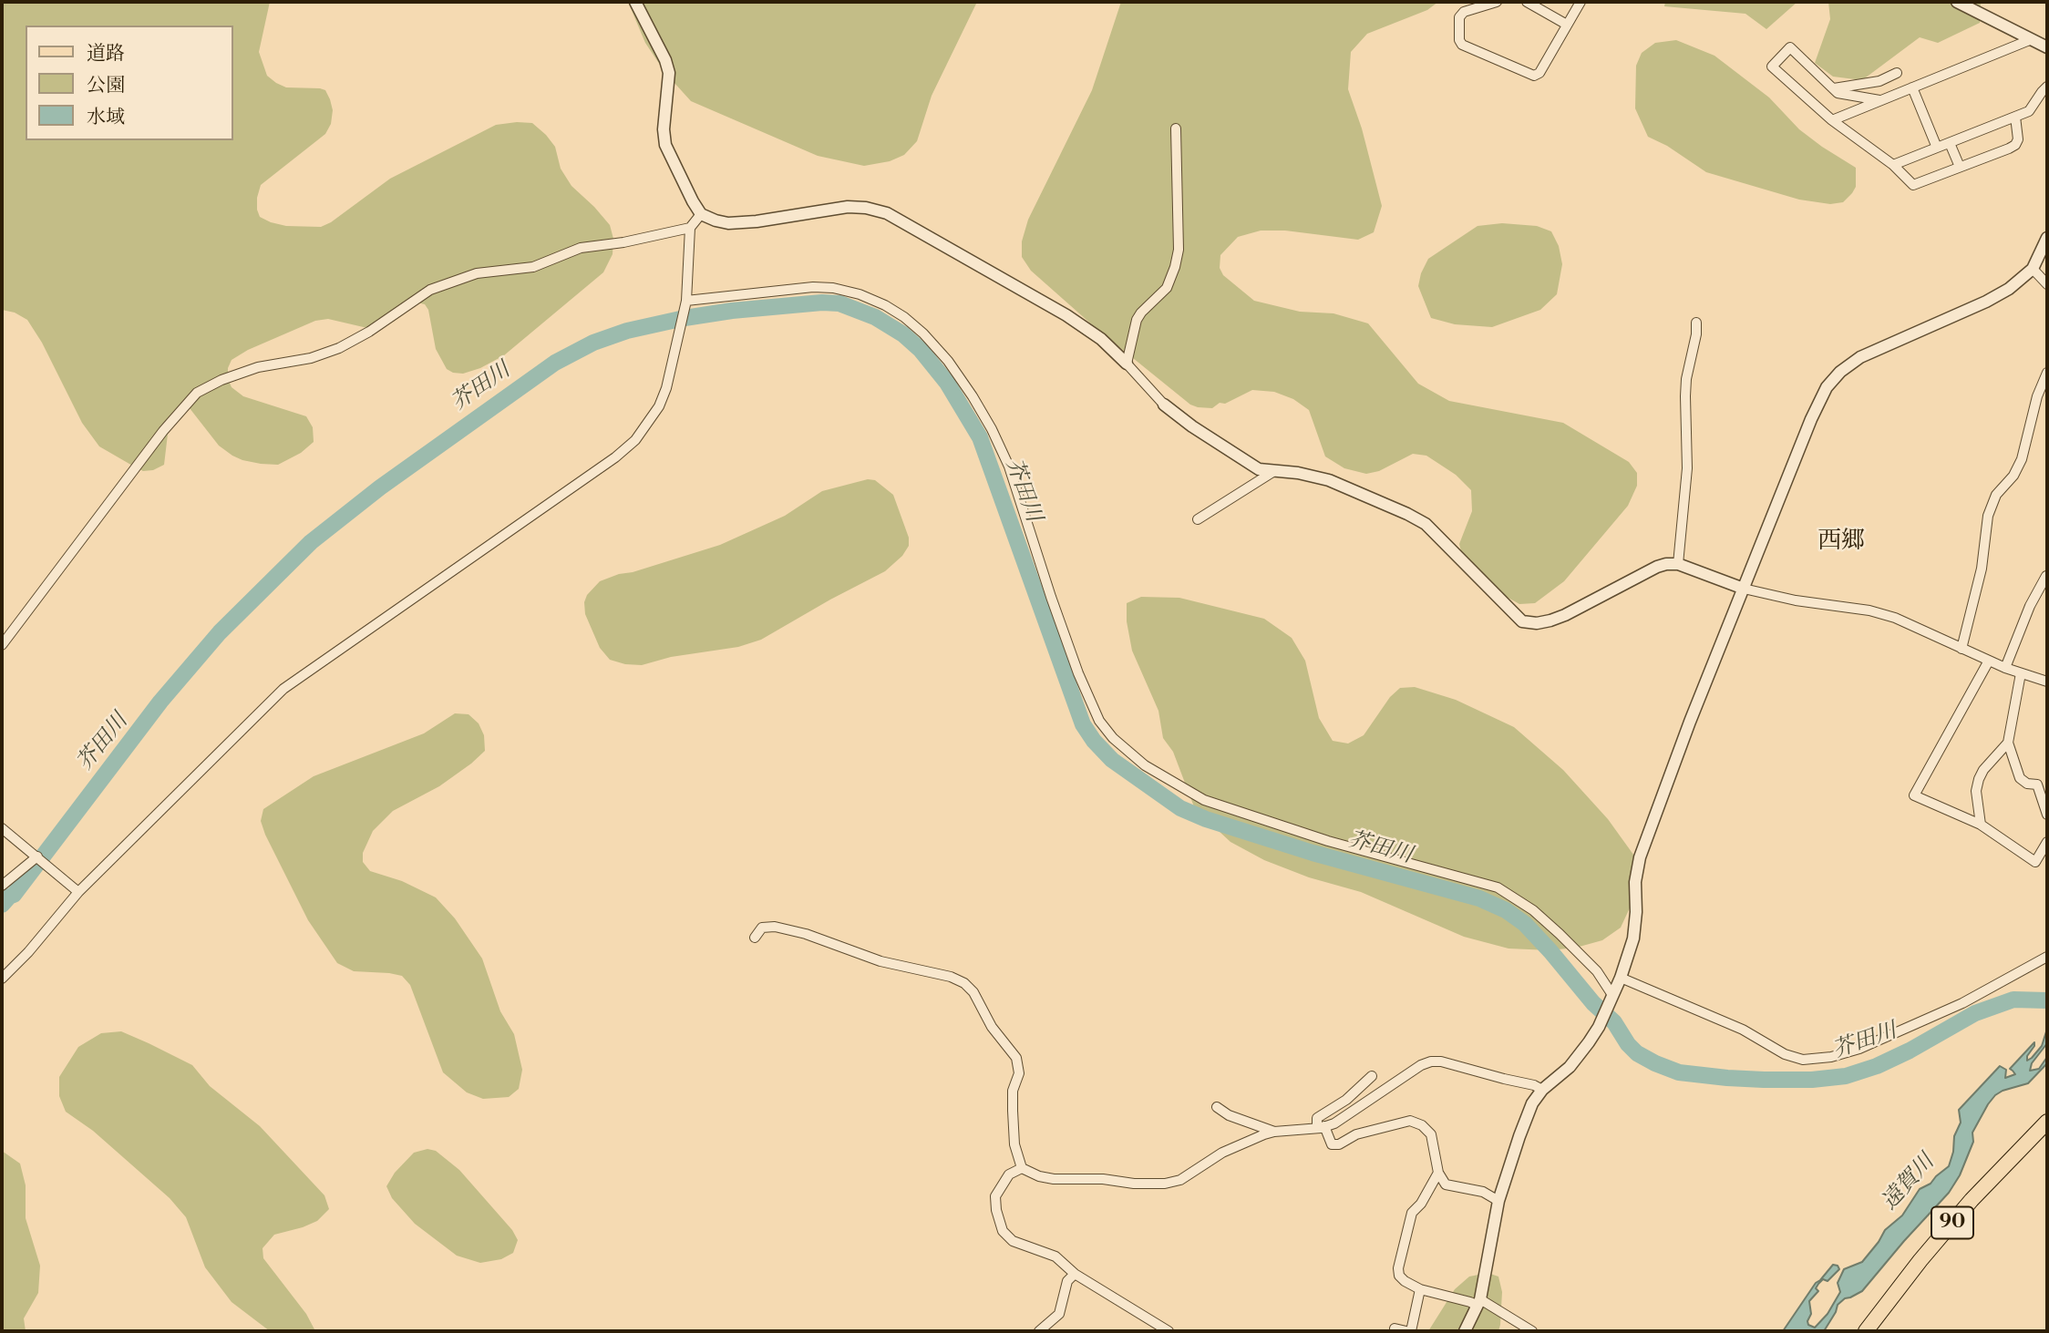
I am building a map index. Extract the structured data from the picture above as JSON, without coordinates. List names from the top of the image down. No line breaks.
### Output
{"streets":{"main road":["90"]},"districts":["西郷"],"water":["芥田川","遠賀川"],"legend":["道路","公園","水域"]}
